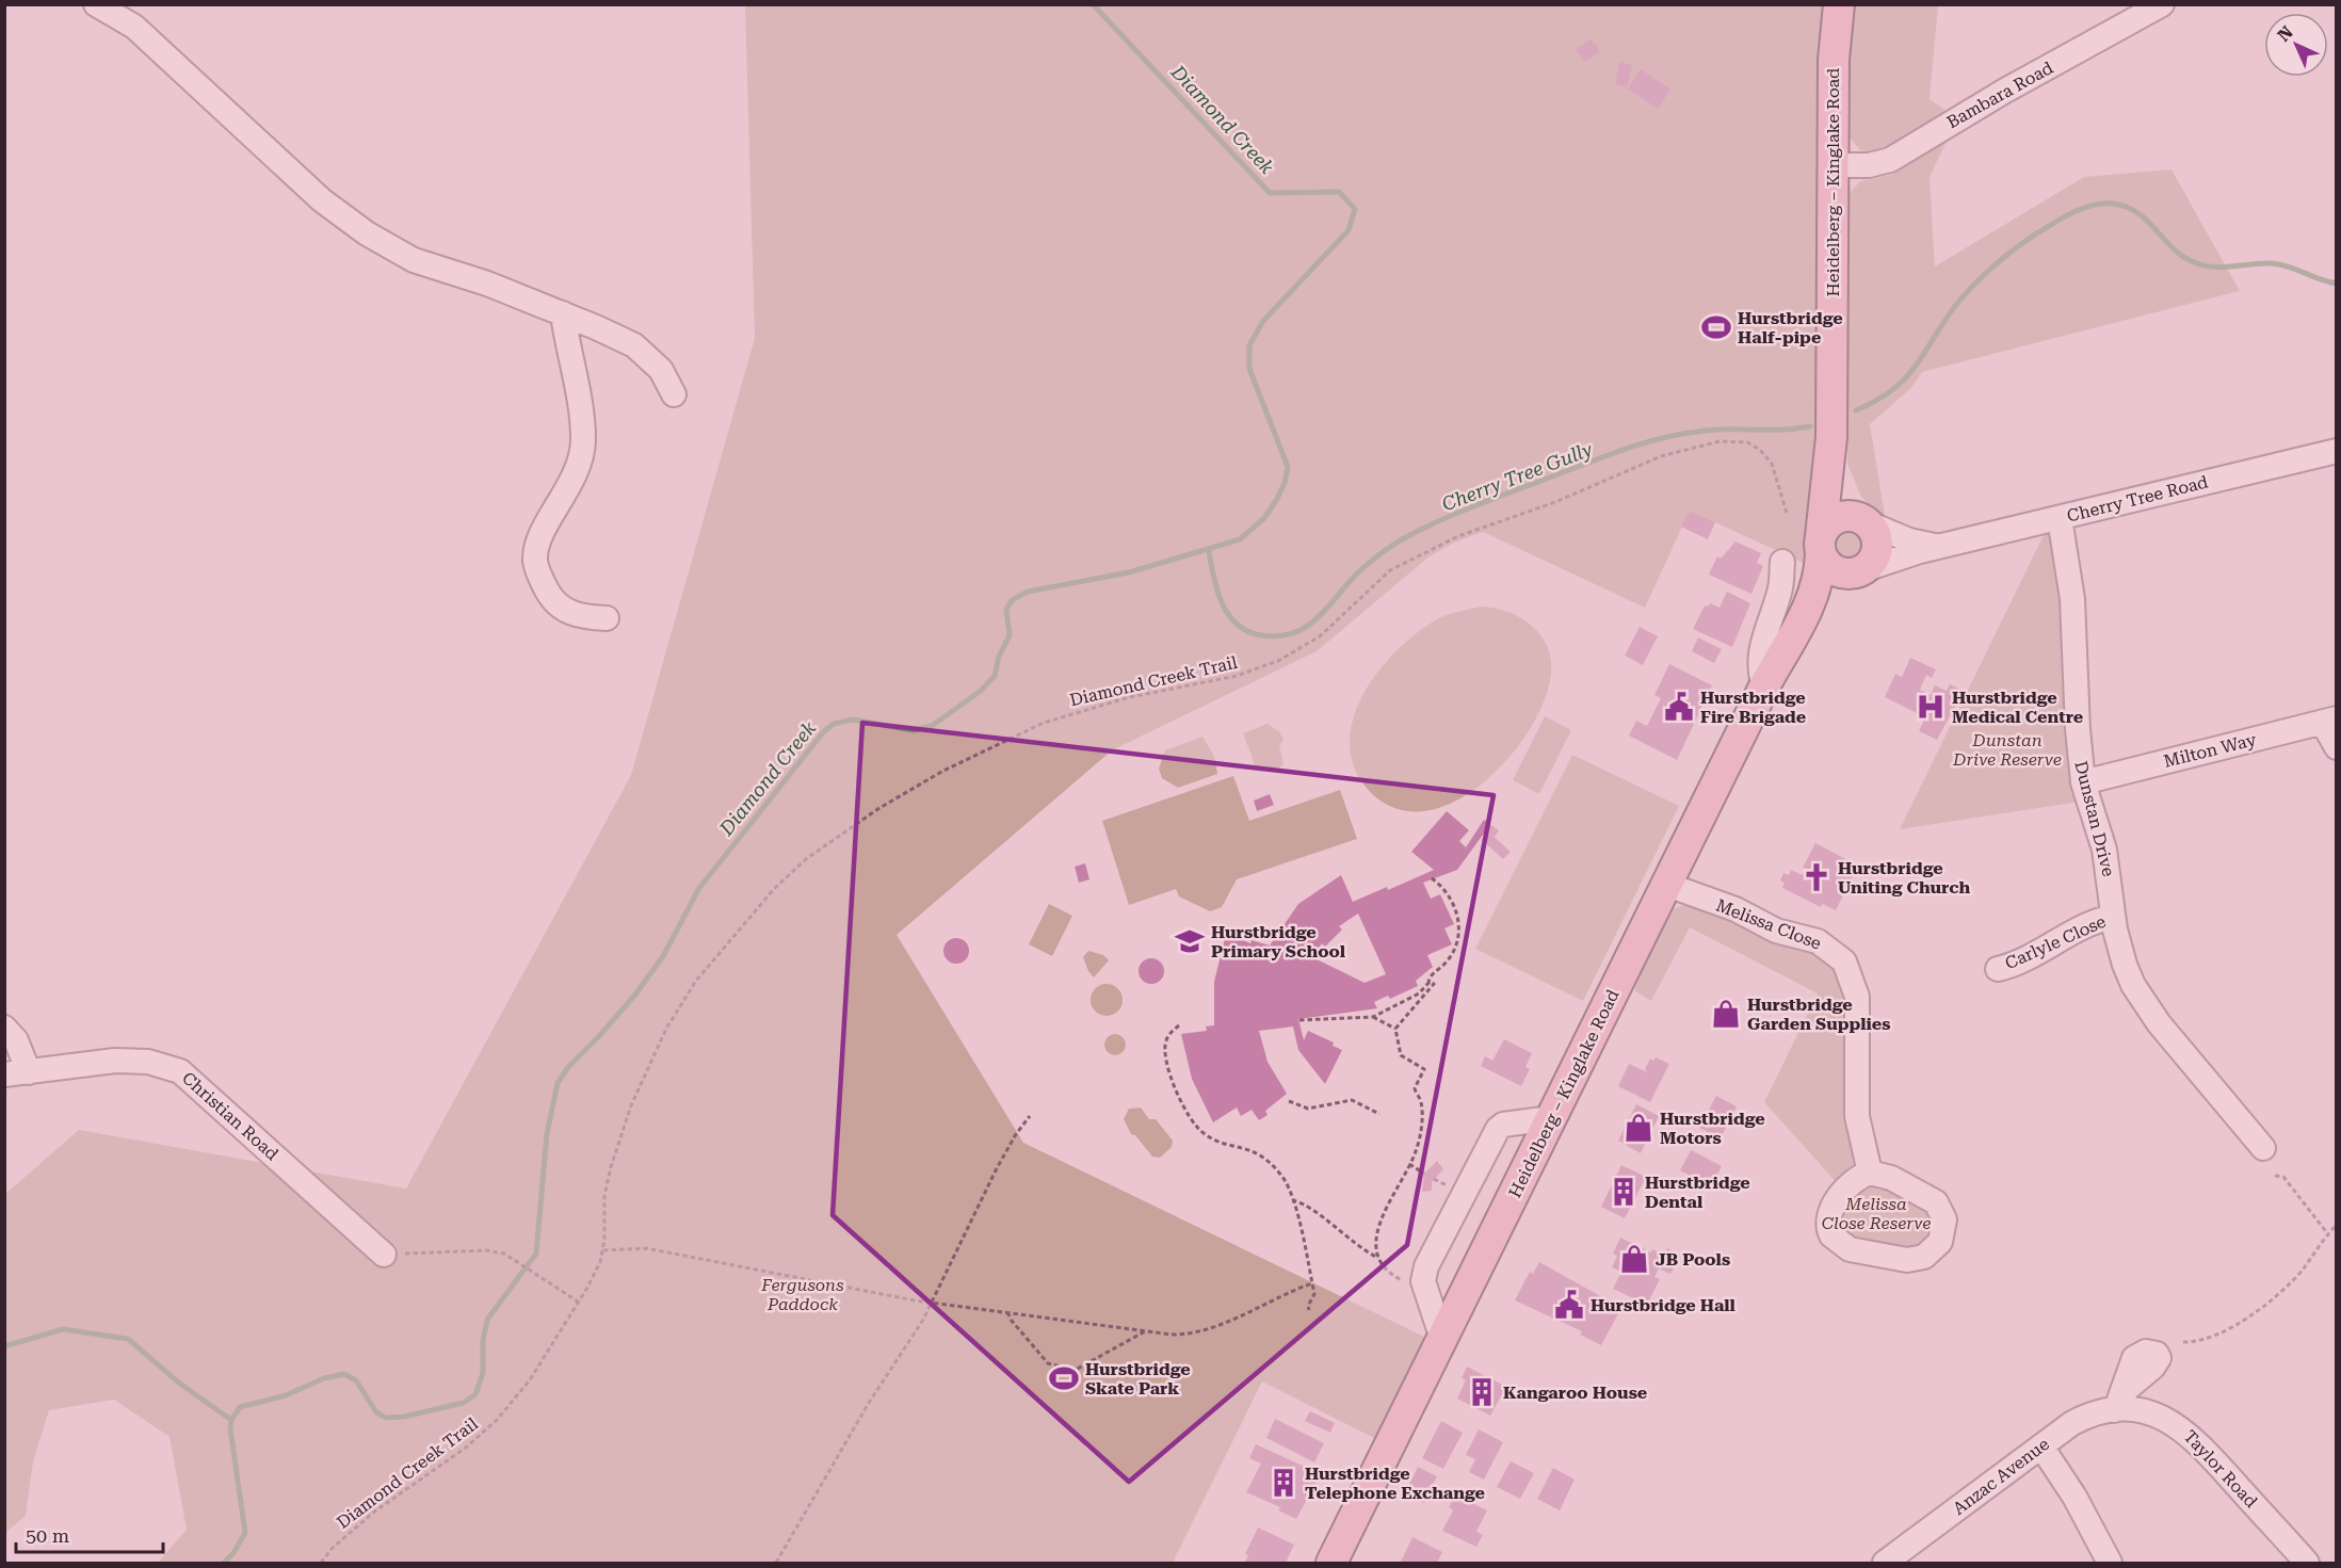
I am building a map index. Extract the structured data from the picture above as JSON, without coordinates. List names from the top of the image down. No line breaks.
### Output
{"streets":{"main road":["Heidelberg – Kinglake Road"],"street":["Bambara Road","Cherry Tree Road","Milton Way","Dunstan Drive","Melissa Close","Carlyle Close","Christian Road","Taylor Road","Anzac Avenue"],"path":["Diamond Creek Trail"]},"crossings":[["Bambara Road","Heidelberg – Kinglake Road"],["Heidelberg – Kinglake Road","Cherry Tree Road"],["Heidelberg – Kinglake Road","Melissa Close"],["Cherry Tree Road","Dunstan Drive"],["Milton Way","Dunstan Drive"],["Dunstan Drive","Carlyle Close"],["Taylor Road","Anzac Avenue"]],"water":["Diamond Creek","Cherry Tree Gully"],"parks":["Dunstan Drive Reserve","Melissa Close Reserve","Fergusons Paddock"],"places":{"sports":["Hurstbridge Half-pipe","Hurstbridge Skate Park"],"public building":["Hurstbridge Fire Brigade","Hurstbridge Hall"],"hospital":["Hurstbridge Medical Centre"],"church":["Hurstbridge Uniting Church"],"school or university":["Hurstbridge Primary School"],"shop":["Hurstbridge Garden Supplies","Hurstbridge Motors","JB Pools"],"building":["Hurstbridge Dental","Kangaroo House","Hurstbridge Telephone Exchange"]},"scale_bar":"50 m","north":"top left"}
